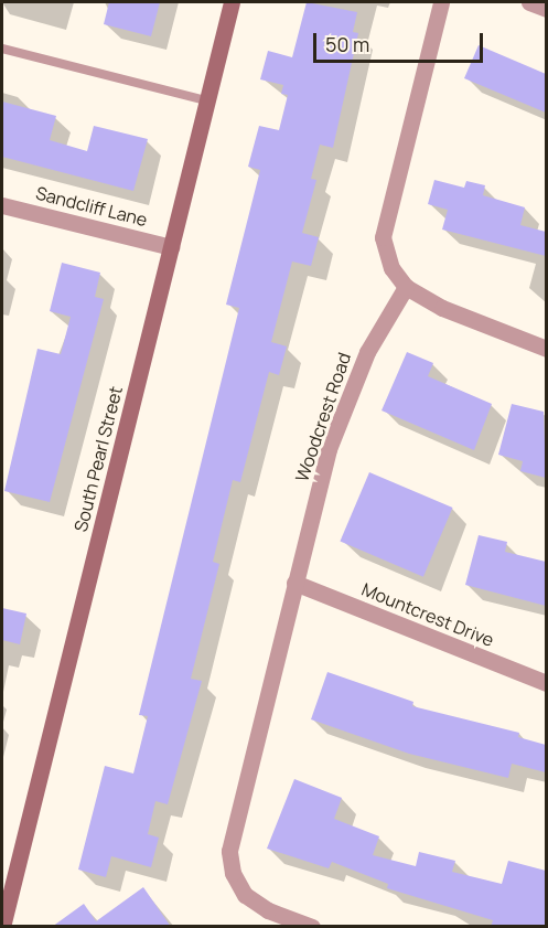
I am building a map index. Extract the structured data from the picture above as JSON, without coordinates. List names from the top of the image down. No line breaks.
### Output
{"streets":{"street":["Sandcliff Lane","Woodcrest Road","South Pearl Street","Mountcrest Drive"]},"crossings":[["Sandcliff Lane","South Pearl Street"],["Woodcrest Road","Mountcrest Drive"]],"scale_bar":"50 m"}
